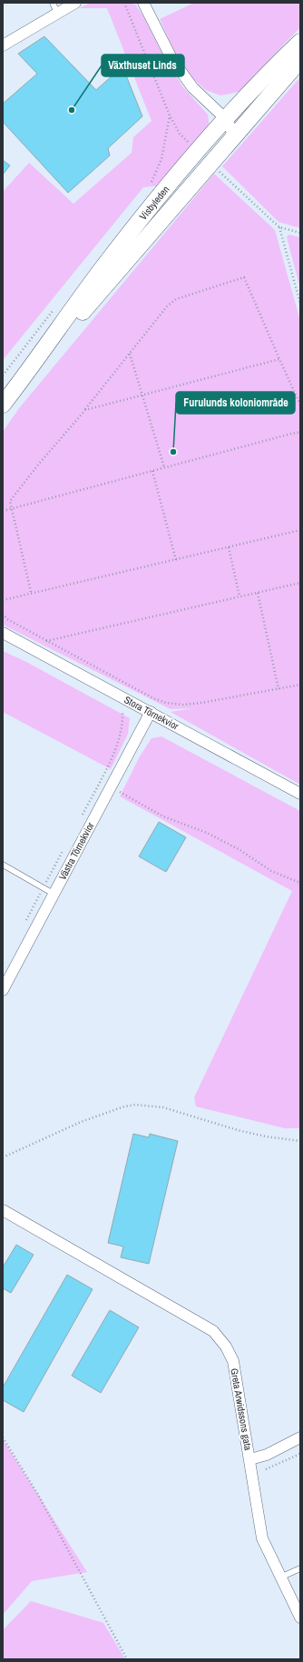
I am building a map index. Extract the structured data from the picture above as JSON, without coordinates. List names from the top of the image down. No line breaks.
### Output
{"streets":{"main road":["Visbyleden"],"street":["Stora Törnekvior","Västra Törnekvior","Greta Arwidssons gata"]},"crossings":[["Stora Törnekvior","Västra Törnekvior"]],"places":["Växthuset Linds","Furulunds koloniområde"]}
